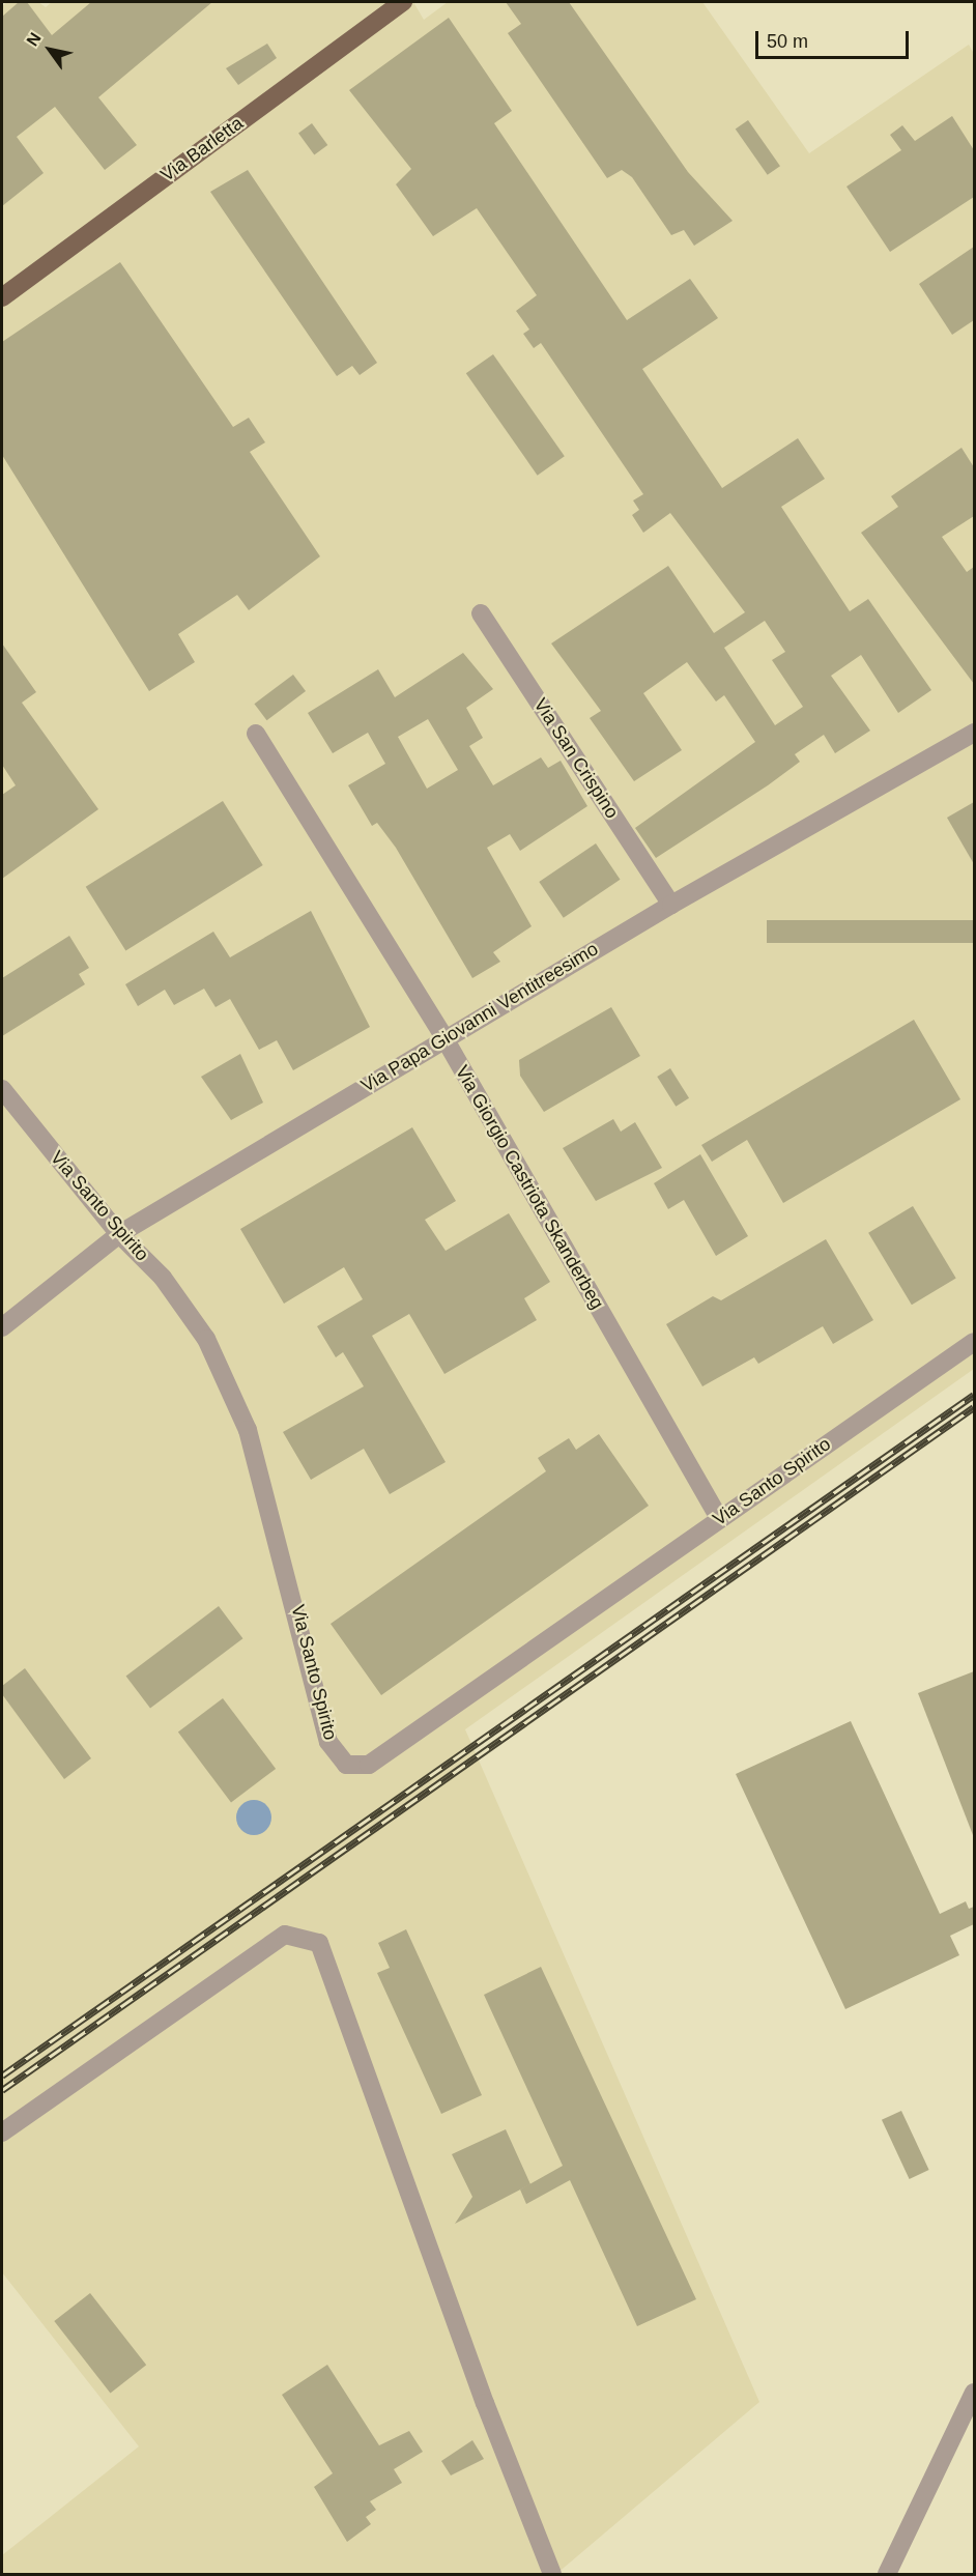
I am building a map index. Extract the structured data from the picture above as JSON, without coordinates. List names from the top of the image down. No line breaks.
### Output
{"streets":{"main road":["Via Barletta"],"street":["Via San Crispino","Via Papa Giovanni Ventitreesimo","Via Giorgio Castriota Skanderbeg","Via Santo Spirito"]},"crossings":[["Via San Crispino","Via Papa Giovanni Ventitreesimo"],["Via Papa Giovanni Ventitreesimo","Via Giorgio Castriota Skanderbeg"],["Via Papa Giovanni Ventitreesimo","Via Santo Spirito"],["Via Giorgio Castriota Skanderbeg","Via Santo Spirito"]],"scale_bar":"50 m","north":"top left"}
